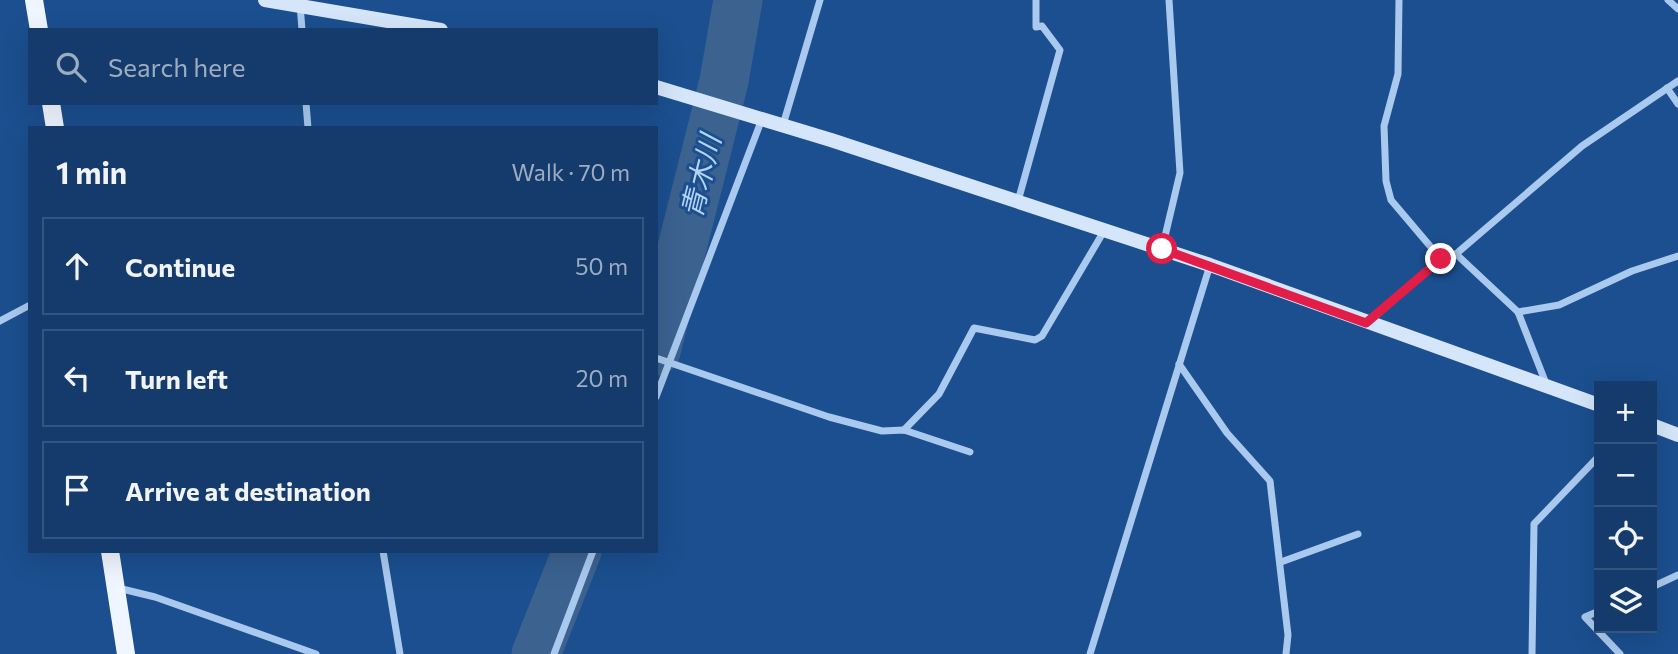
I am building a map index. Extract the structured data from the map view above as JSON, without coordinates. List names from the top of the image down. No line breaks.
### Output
{"water":["青木川"],"page":{"search":"Search here","heading":["1 min","Walk · 70 m"],"list":[["Continue","50 m"],["Turn left","20 m"],"Arrive at destination"],"map_buttons":["+","−"]}}
